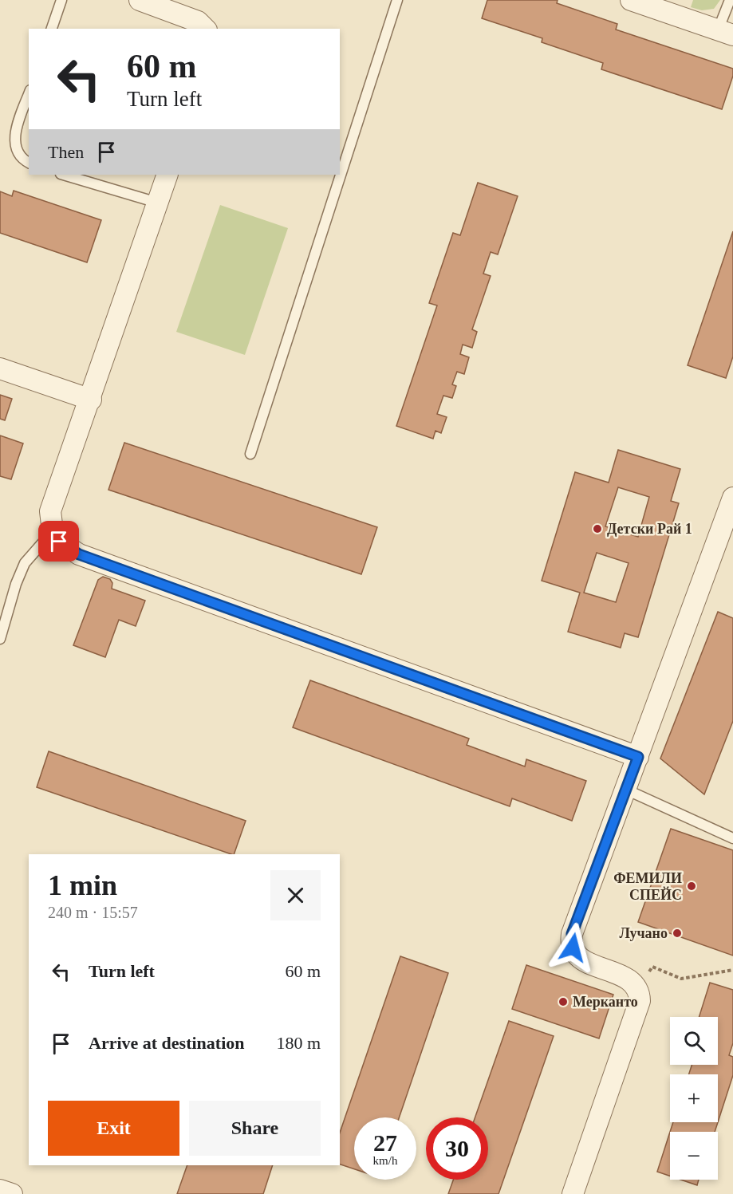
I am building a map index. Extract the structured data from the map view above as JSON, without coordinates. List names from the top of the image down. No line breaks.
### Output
{"places":["Детски Рай 1","ФЕМИЛИ СПЕЙС","Лучано","Мерканто"],"page":{"turn":["60 m","Turn left"],"then":"Then","heading":["1 min","240 m · 15:57"],"list":[{"name":"Turn left","value":"60 m"},{"name":"Arrive at destination","value":"180 m"}],"map_buttons":["+","−"],"buttons":["Exit","Share"],"speed":"27 km/h","limit":"30"}}
